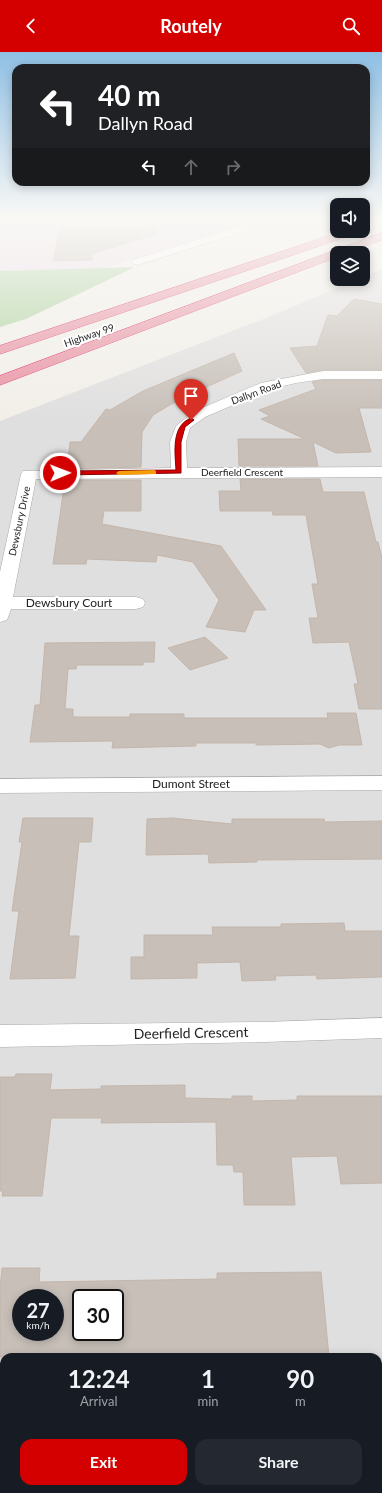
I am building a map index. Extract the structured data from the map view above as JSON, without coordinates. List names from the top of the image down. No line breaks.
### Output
{"streets":{"highway":["Highway 99"],"street":["Dallyn Road","Deerfield Crescent","Dewsbury Drive","Dewsbury Court","Dumont Street"]},"crossings":[["Dallyn Road","Deerfield Crescent"],["Deerfield Crescent","Dewsbury Drive"],["Dewsbury Drive","Dewsbury Court"]],"page":{"header":"Routely","turn":["40 m","Dallyn Road"],"speed":"27 km/h","limit":"30","eta":["12:24","Arrival","1","min","90","m"],"buttons":["Exit","Share"]}}
